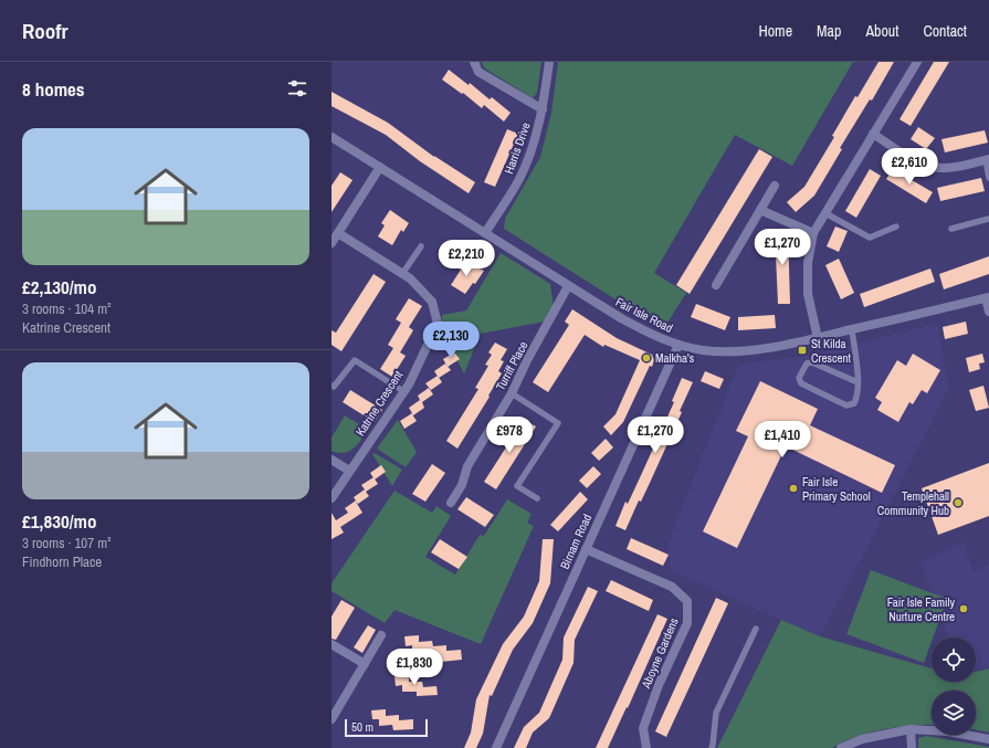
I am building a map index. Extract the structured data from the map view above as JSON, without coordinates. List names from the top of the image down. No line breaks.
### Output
{"streets":{"street":["Harris Drive","Fair Isle Road","Turriff Place","Katrine Crescent","Birnam Road","Aboyne Gardens"]},"crossings":[["Harris Drive","Fair Isle Road"],["Fair Isle Road","Turriff Place"],["Fair Isle Road","Birnam Road"],["Birnam Road","Aboyne Gardens"]],"places":{"transit":["St Kilda Crescent"],"other":["Malkha's","Fair Isle Primary School","Templehall Community Hub","Fair Isle Family Nurture Centre"]},"scale_bar":"50 m","page":{"header":"Roofr","nav":["Home","Map","About","Contact"],"heading":"8 homes","list":[{"name":"£2,130/mo","note":"3 rooms · 104 m² · Katrine Crescent"},{"name":"£1,830/mo","note":"3 rooms · 107 m² · Findhorn Place"}],"price":["£2,610","£1,270","£2,210","£2,130","£978","£1,270","£1,410","£1,830"],"scale":"50 m"}}
